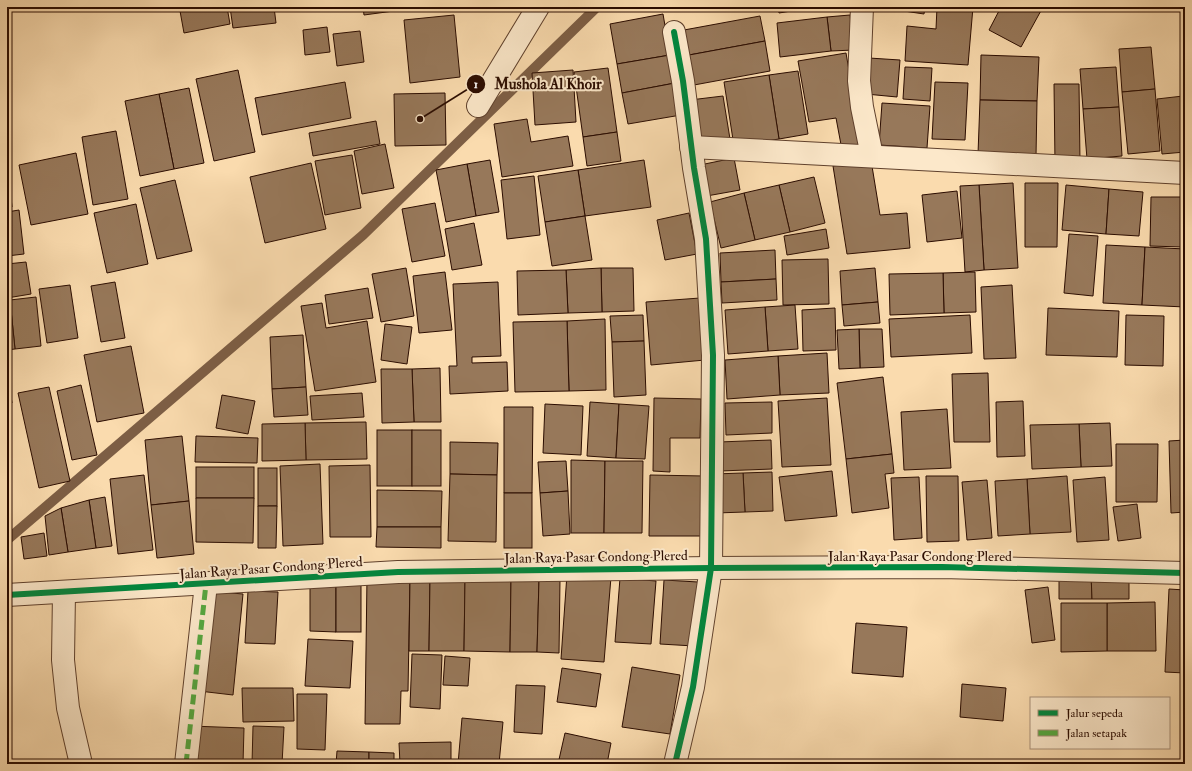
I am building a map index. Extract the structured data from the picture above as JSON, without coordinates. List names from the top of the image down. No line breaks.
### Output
{"streets":{"street":["Jalan Raya Pasar Condong Plered"]},"places":["Mushola Al Khoir"],"legend":["Jalur sepeda","Jalan setapak"]}
